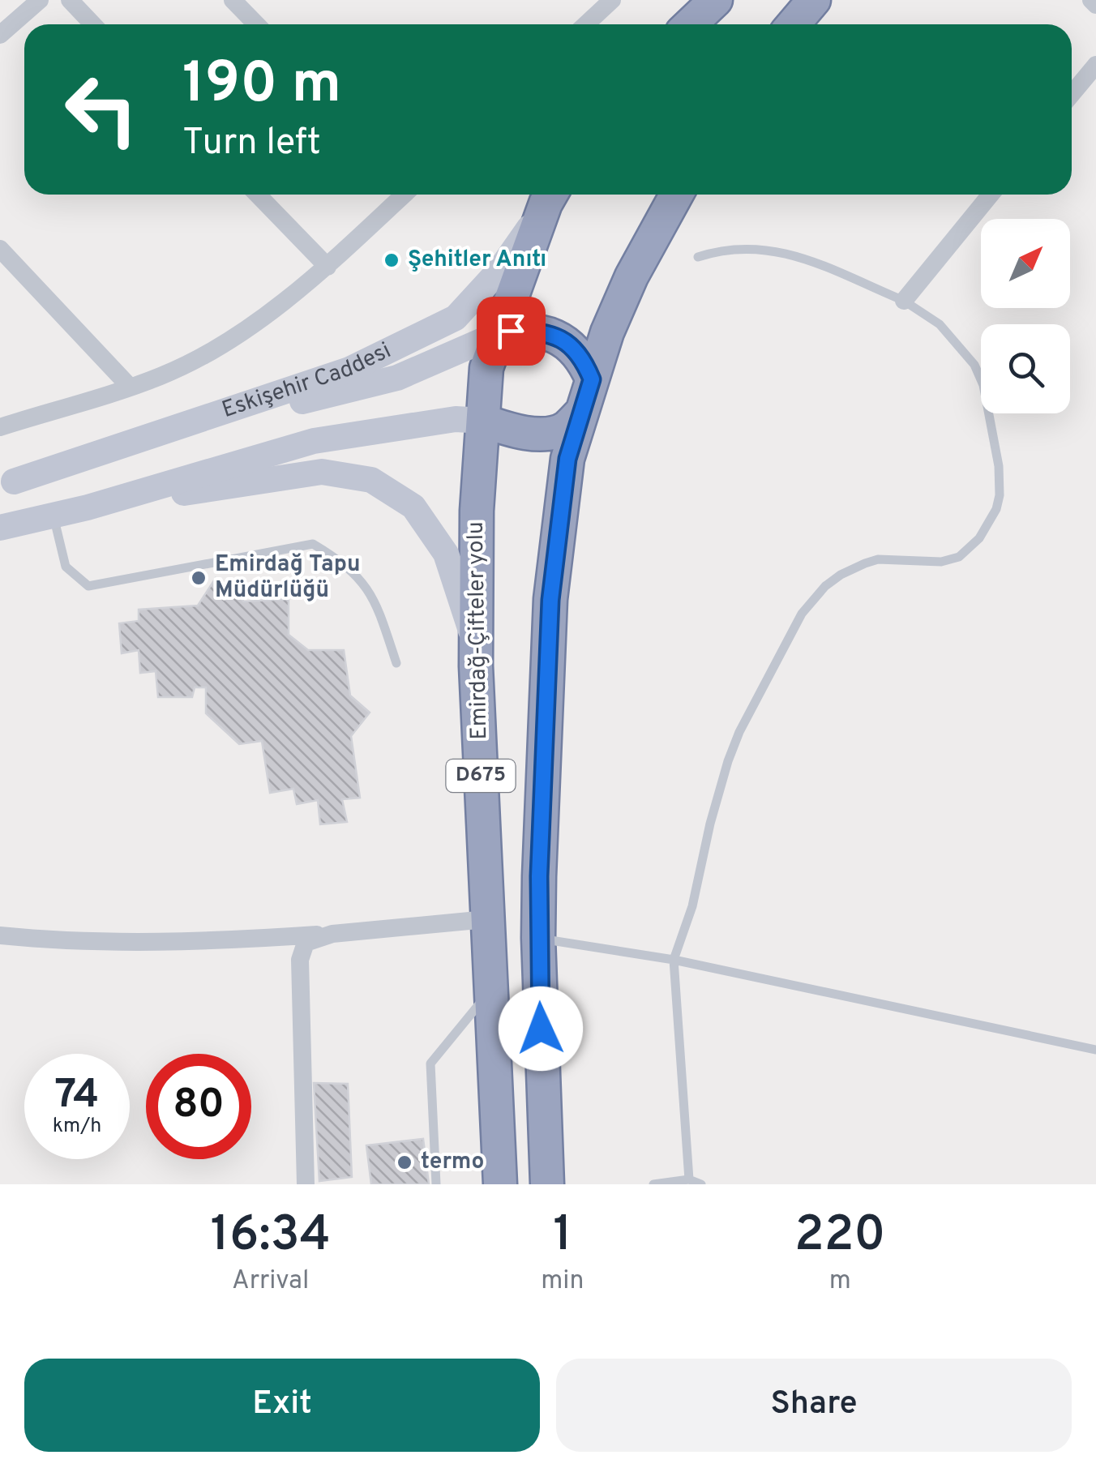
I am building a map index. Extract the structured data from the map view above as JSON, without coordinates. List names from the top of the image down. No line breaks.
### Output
{"streets":{"highway":["Emirdağ-Çifteler yolu","D675"],"main road":["Eskişehir Caddesi"]},"crossings":[["Eskişehir Caddesi","Emirdağ-Çifteler yolu"],["Eskişehir Caddesi","D675"],["Emirdağ-Çifteler yolu","D675"]],"places":["Şehitler Anıtı","Emirdağ Tapu Müdürlüğü","termo"],"north":"top right","page":{"turn":["190 m","Turn left"],"speed":"74 km/h","limit":"80","eta":["16:34","Arrival","1","min","220","m"],"buttons":["Exit","Share"]}}
